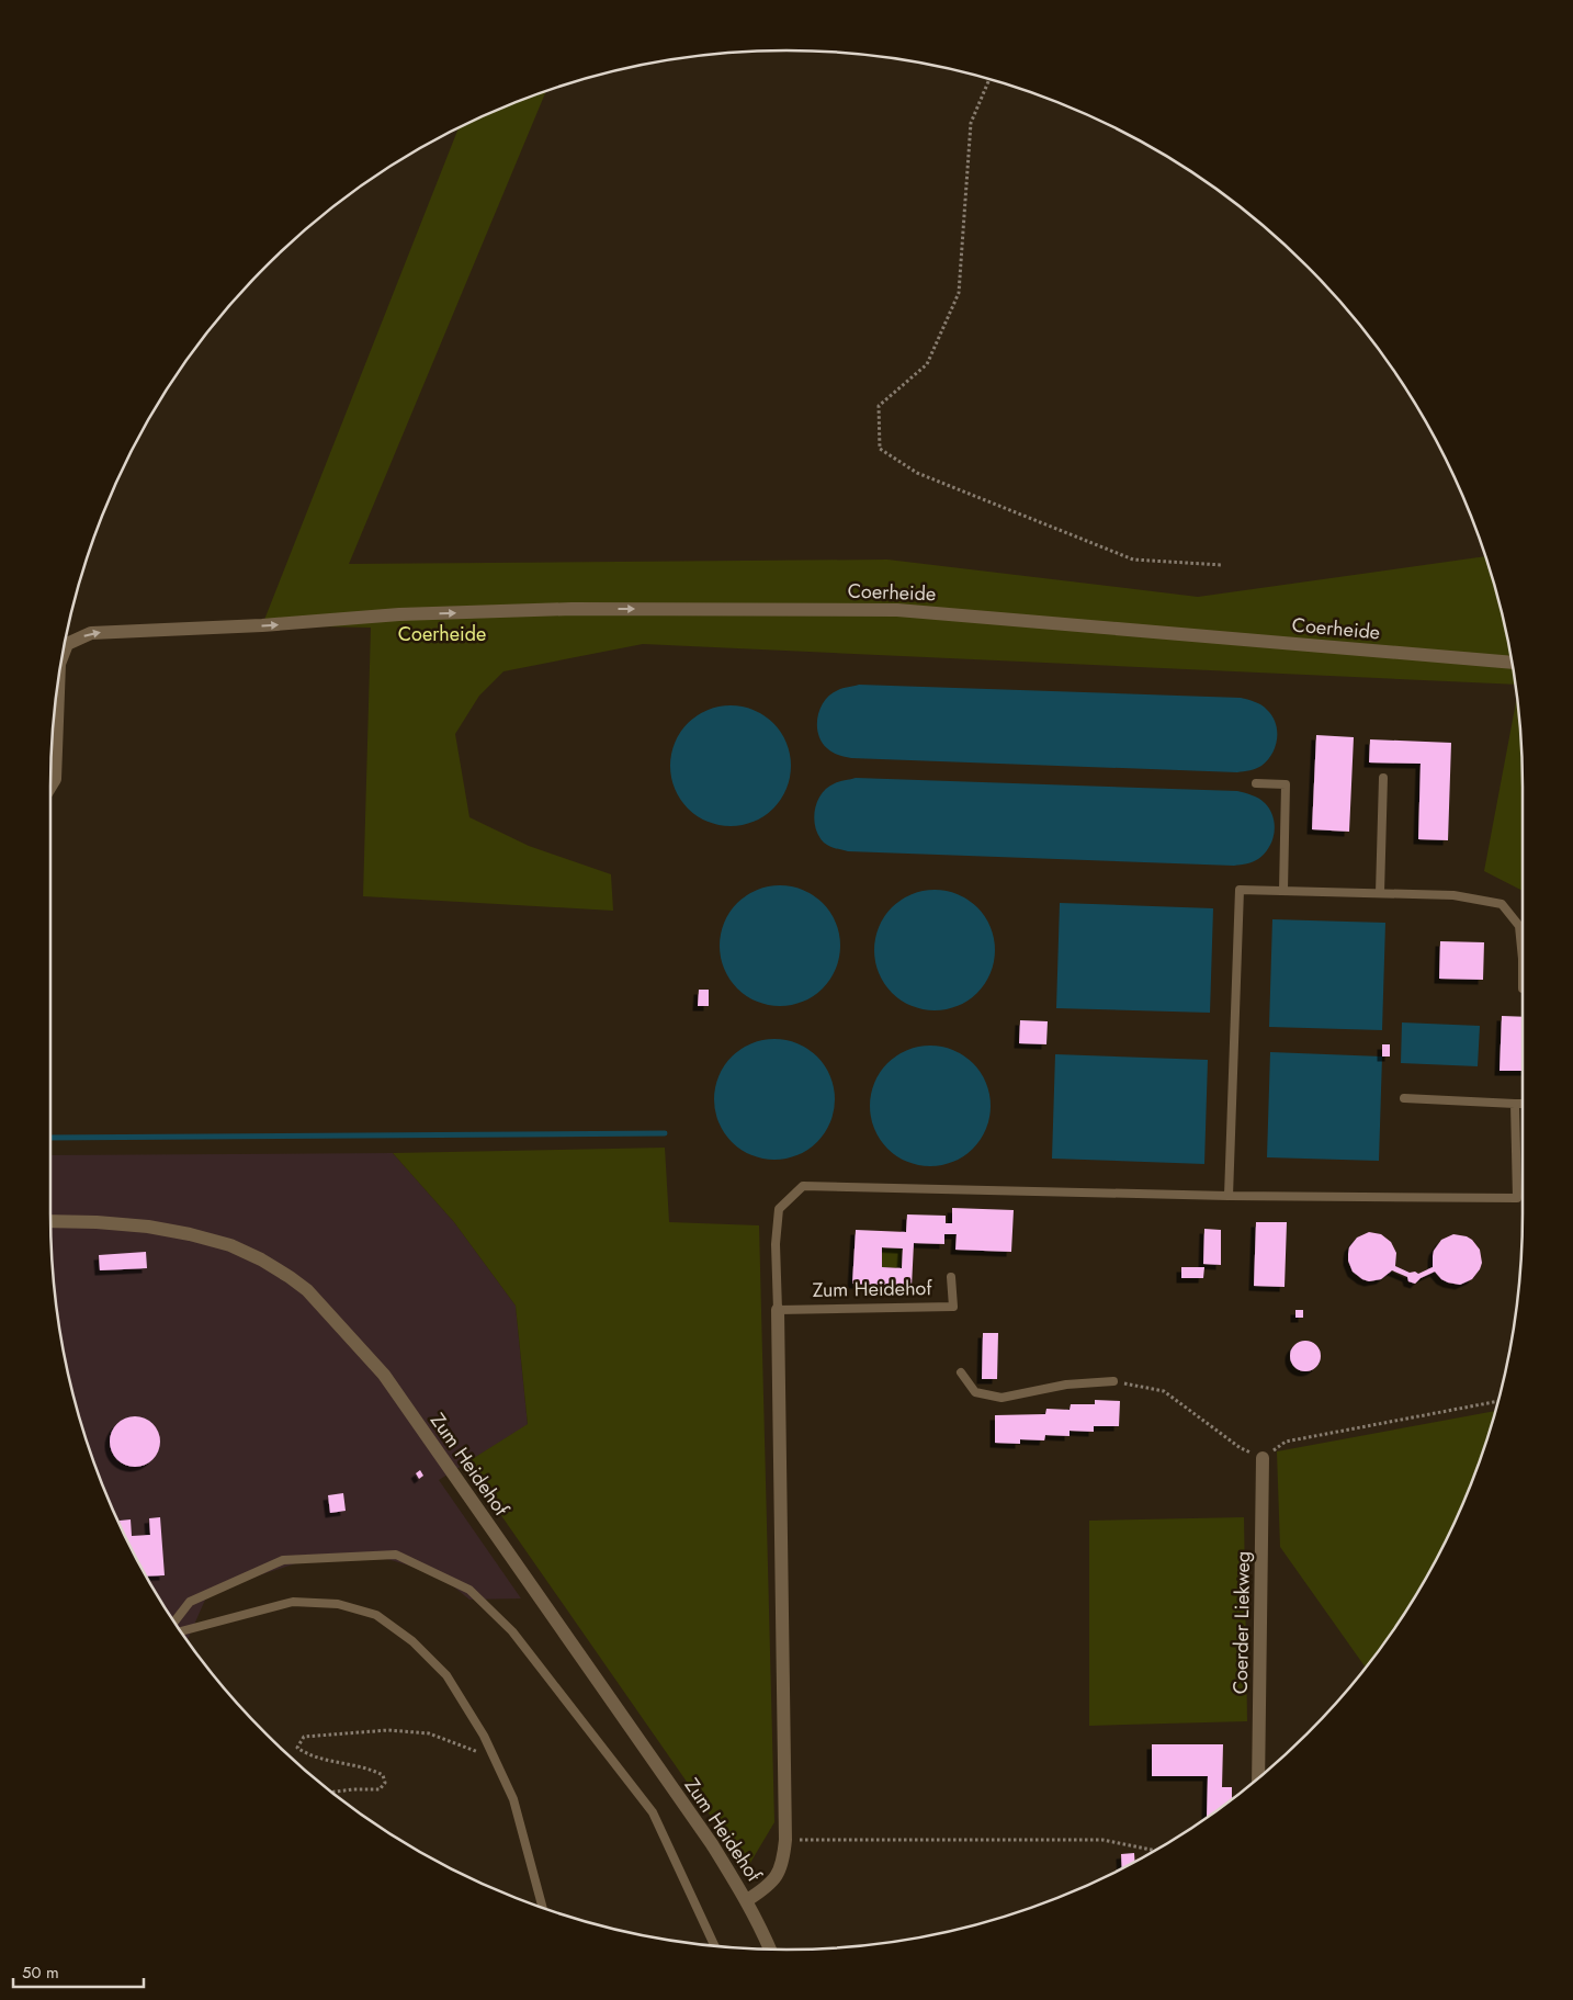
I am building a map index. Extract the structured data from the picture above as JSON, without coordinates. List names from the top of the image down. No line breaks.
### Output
{"streets":{"street":["Coerheide","Zum Heidehof","Coerder Liekweg"]},"one_way":["Coerheide"],"parks":["Coerheide"],"scale_bar":"50 m"}
